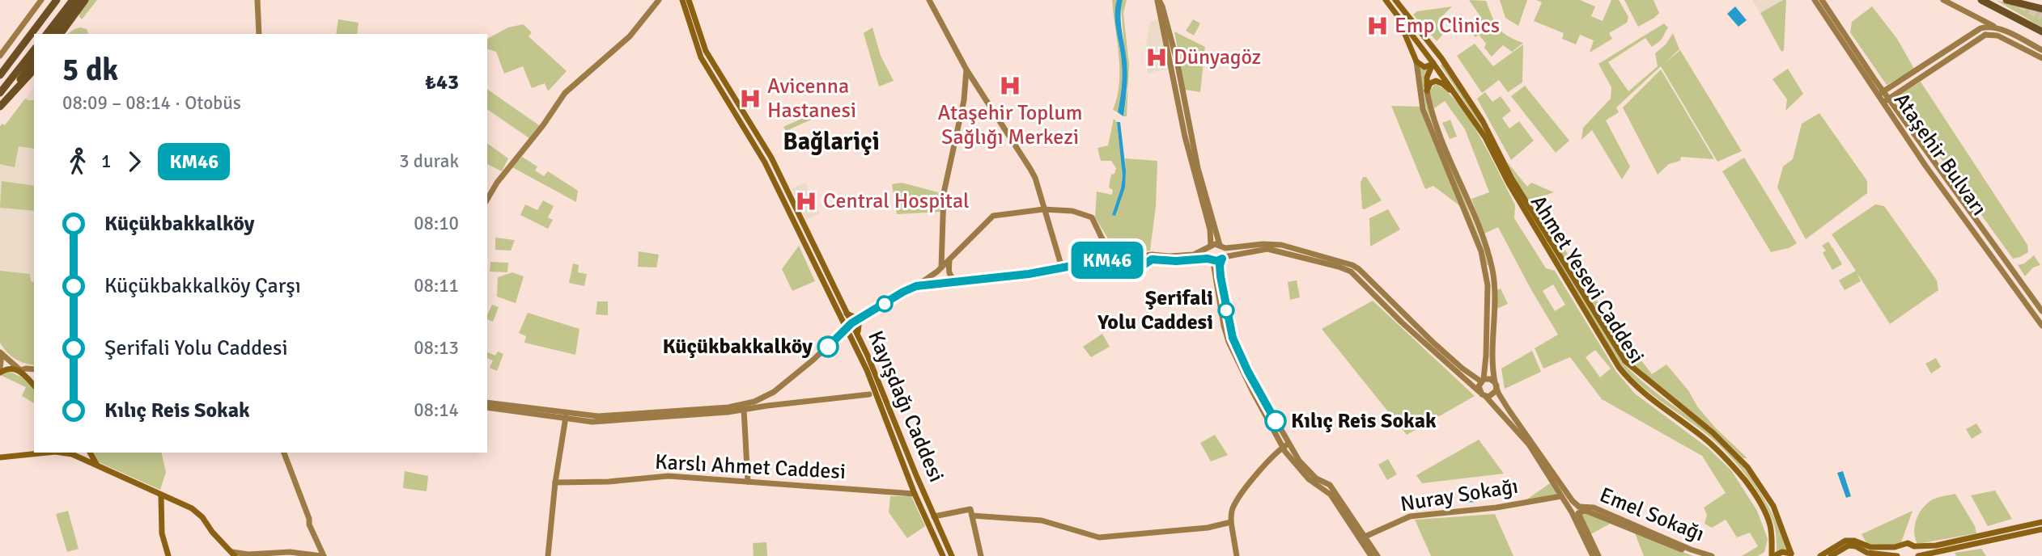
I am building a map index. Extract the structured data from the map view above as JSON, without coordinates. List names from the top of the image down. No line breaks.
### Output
{"streets":{"main road":["Ataşehir Bulvarı","Ahmet Yesevi Caddesi","Kayışdağı Caddesi","Karslı Ahmet Caddesi","Nuray Sokağı","Emel Sokağı"]},"crossings":[["Kayışdağı Caddesi","Karslı Ahmet Caddesi"]],"districts":["Bağlariçi"],"places":{"hospital":["Emp Clinics","Dünyagöz","Ataşehir Toplum Sağlığı Merkezi","Avicenna Hastanesi","Central Hospital"],"other":["Şerifali Yolu Caddesi","Küçükbakkalköy","Kılıç Reis Sokak"]},"lines":["bus line KM46"],"page":{"on_map":"KM46","heading":["5 dk","08:09 – 08:14 · Otobüs","₺43"],"legs":["1","KM46","3 durak"],"list":[{"name":"Küçükbakkalköy","value":"08:10"},{"name":"Küçükbakkalköy Çarşı","value":"08:11"},{"name":"Şerifali Yolu Caddesi","value":"08:13"},{"name":"Kılıç Reis Sokak","value":"08:14"}]}}
